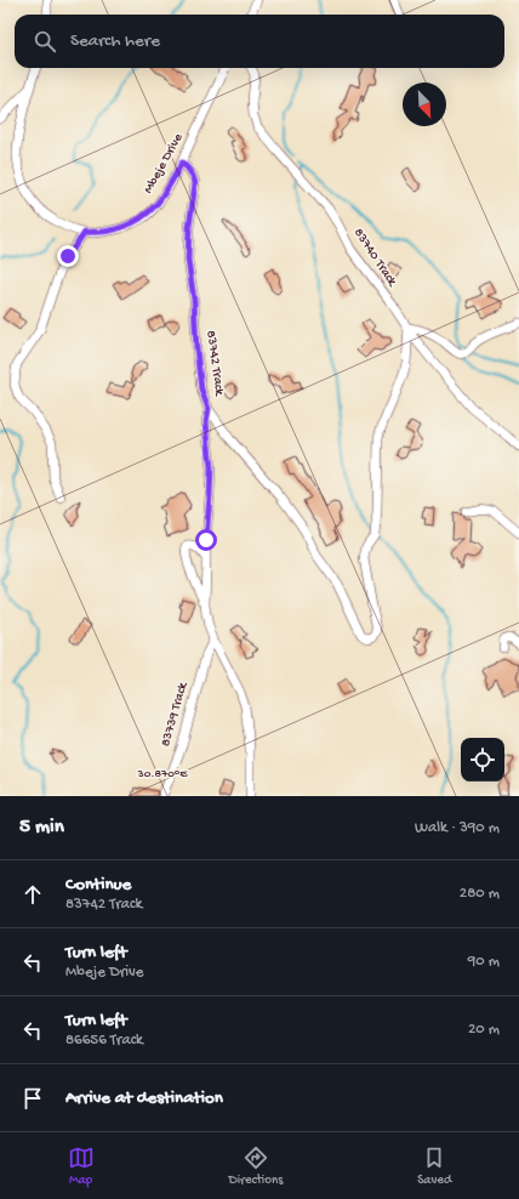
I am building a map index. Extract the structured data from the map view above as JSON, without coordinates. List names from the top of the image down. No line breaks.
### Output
{"streets":{"street":["Mbeje Drive","83740 Track","83742 Track","83739 Track"]},"crossings":[["Mbeje Drive","83742 Track"],["83742 Track","83739 Track"]],"north":"bottom right","page":{"search":"Search here","heading":["5 min","Walk · 390 m"],"list":[["Continue","83742 Track","280 m"],["Turn left","Mbeje Drive","90 m"],["Turn left","86656 Track","20 m"],"Arrive at destination"],"nav":["Map","Directions","Saved"]},"coordinates":["30.870°E"]}
